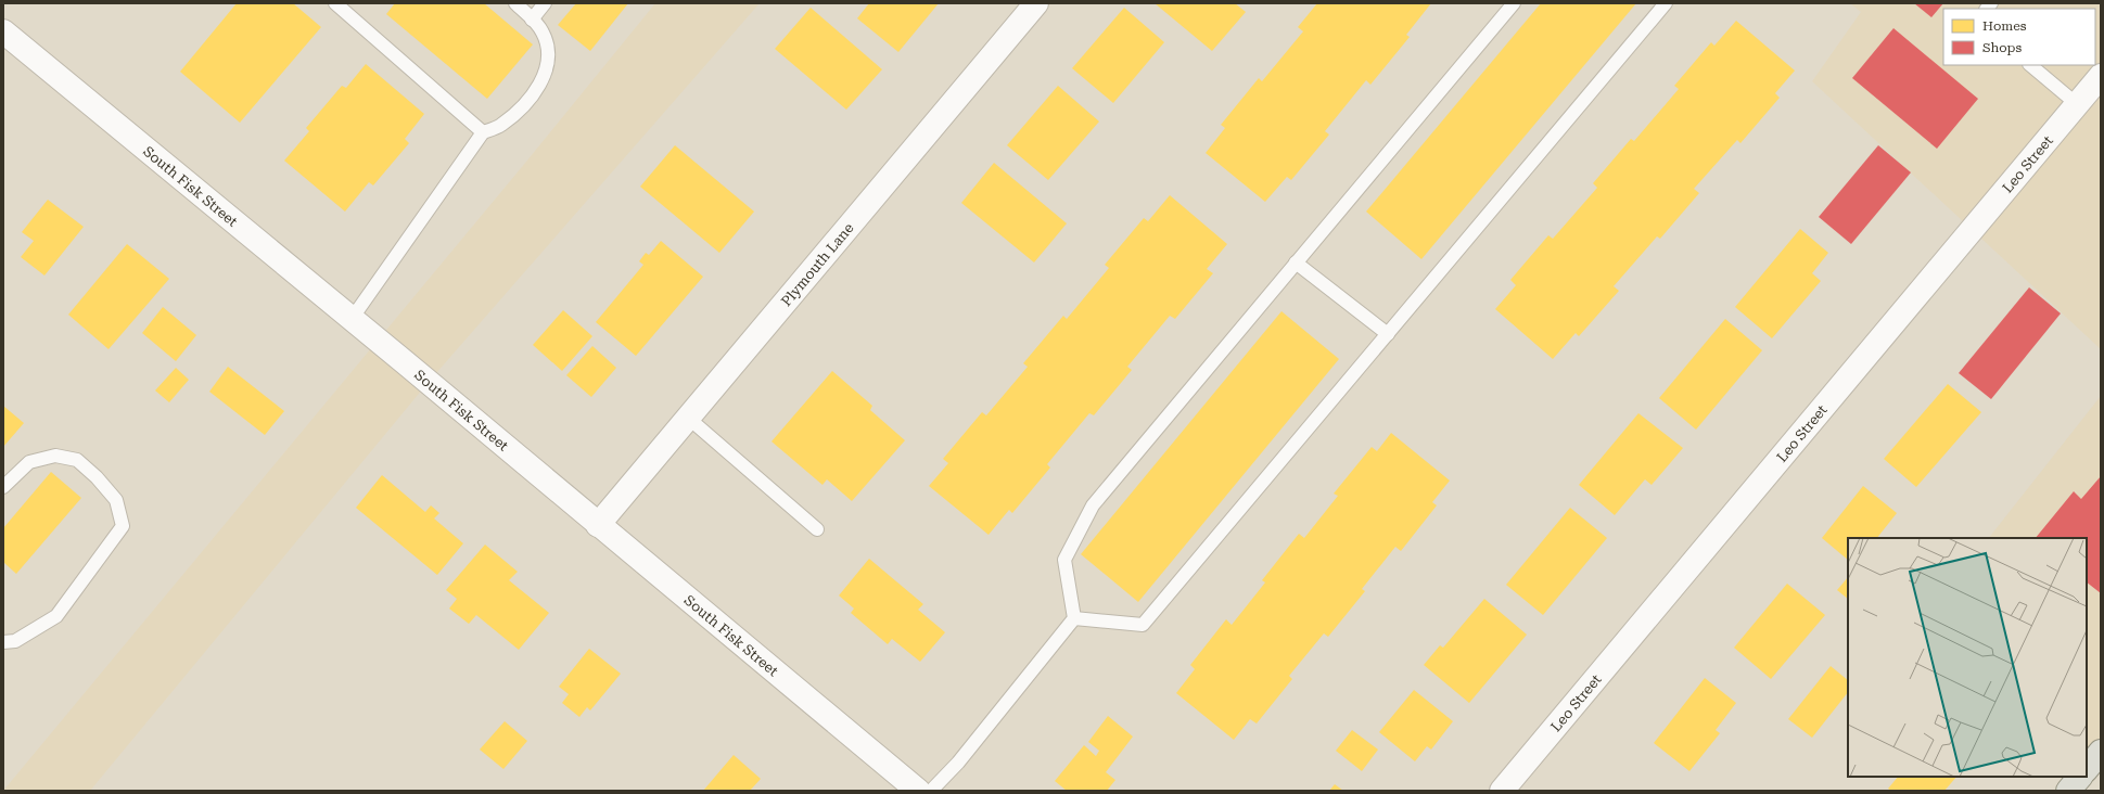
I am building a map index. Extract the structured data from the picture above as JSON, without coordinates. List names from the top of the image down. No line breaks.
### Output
{"streets":{"street":["Leo Street","South Fisk Street","Plymouth Lane"]},"crossings":[["South Fisk Street","Plymouth Lane"]],"legend":["Homes","Shops"]}
